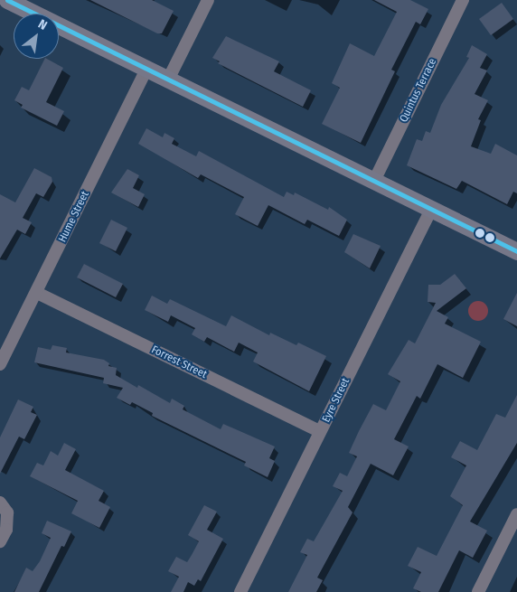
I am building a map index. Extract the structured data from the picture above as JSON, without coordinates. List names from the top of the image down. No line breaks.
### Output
{"streets":{"street":["Quintus Terrace","Hume Street","Forrest Street","Eyre Street"]},"crossings":[["Hume Street","Forrest Street"],["Forrest Street","Eyre Street"]],"north":"top right"}
